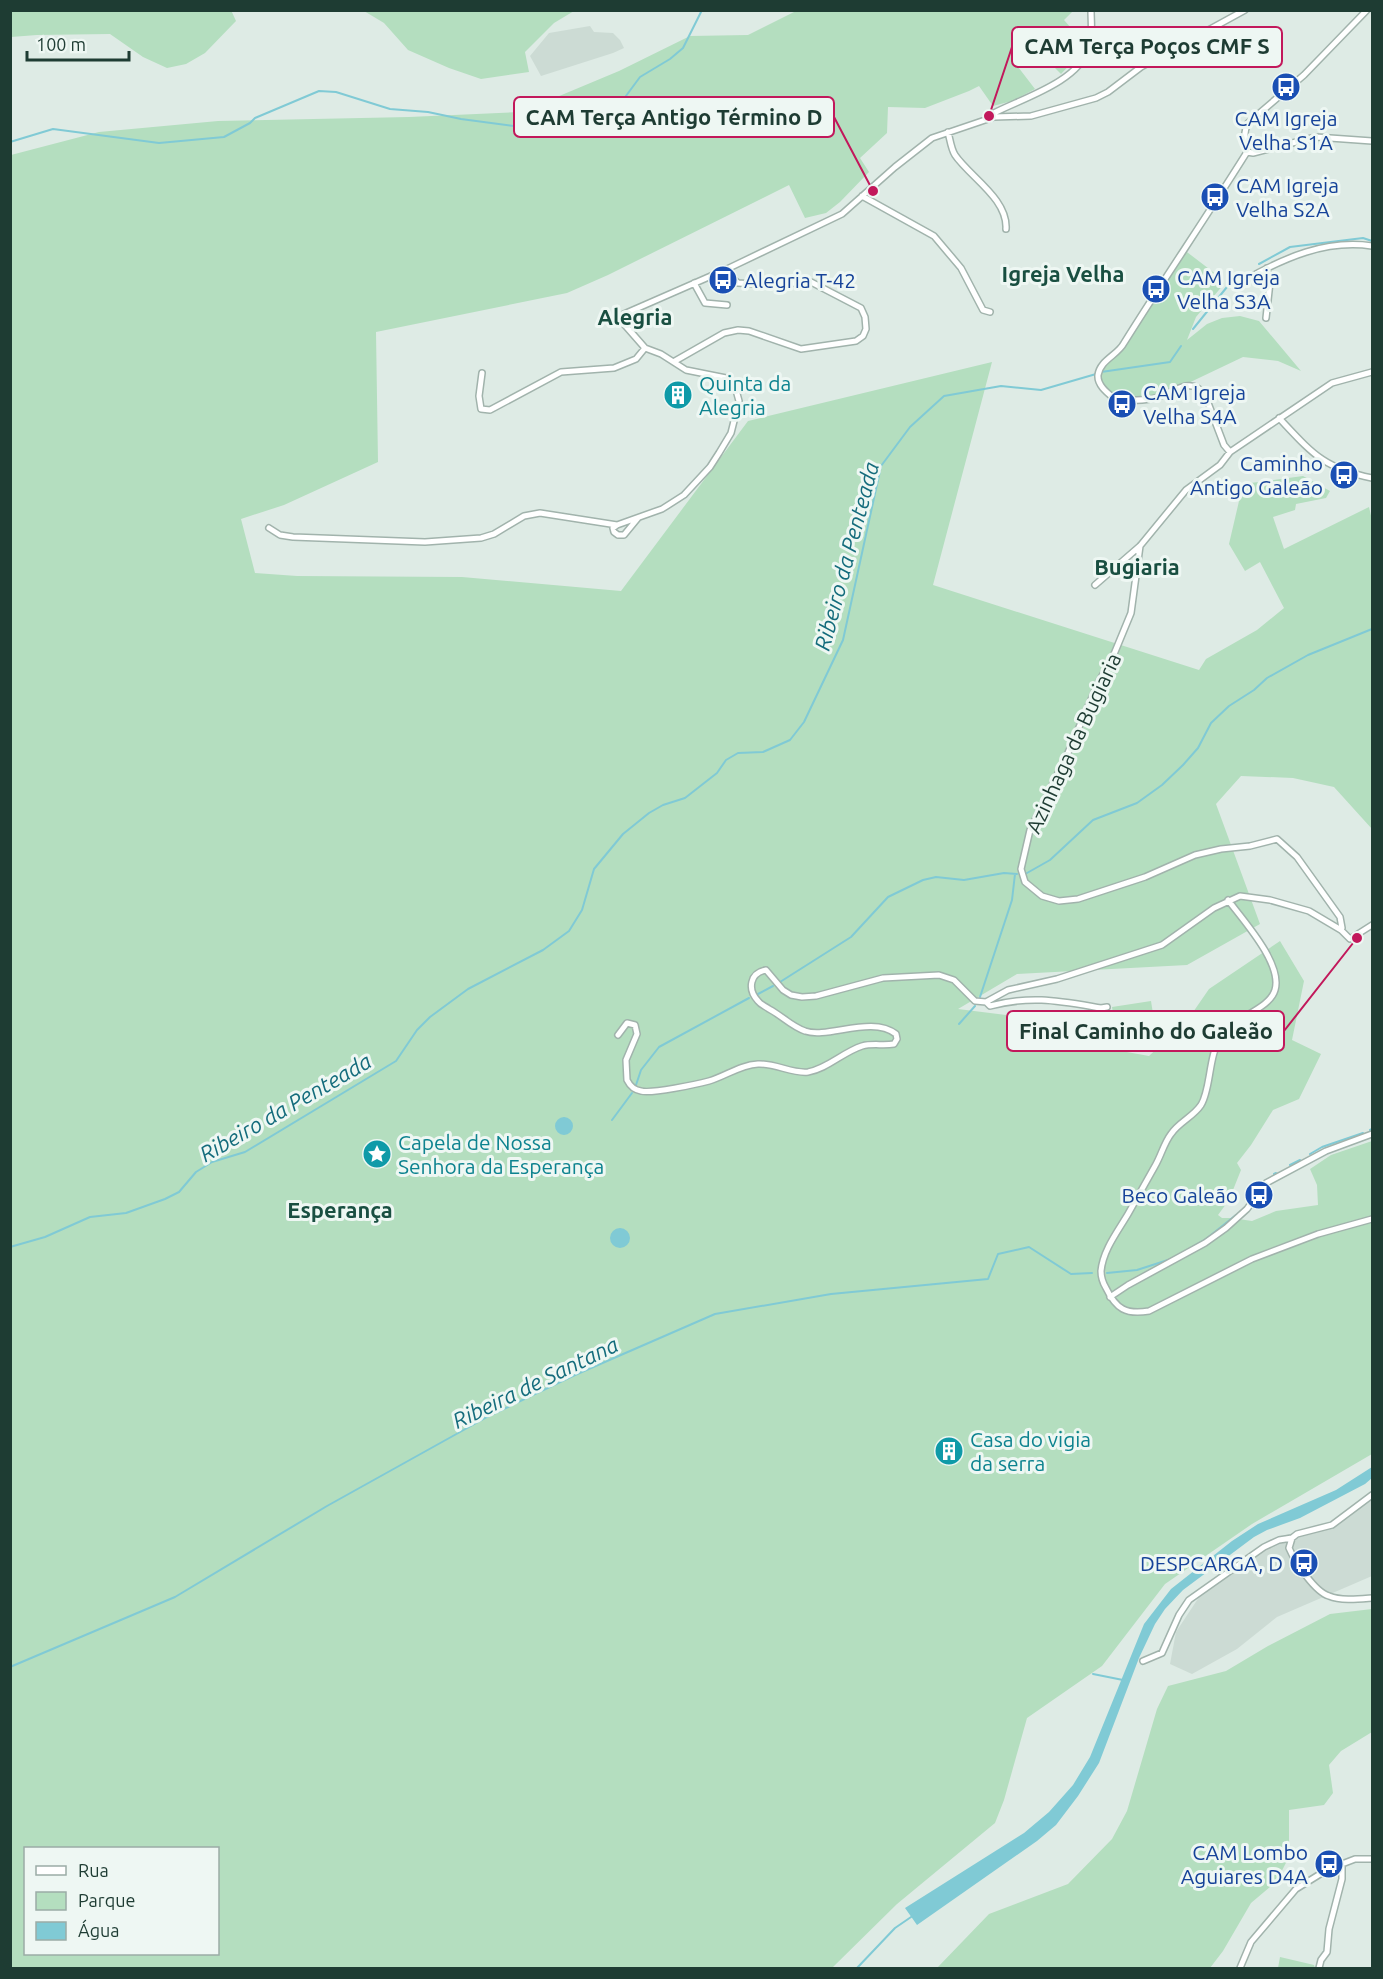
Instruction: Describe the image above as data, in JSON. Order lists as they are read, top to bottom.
{
  "streets": {
    "street": ["Azinhaga da Bugiaria"]
  },
  "districts": [
    "Igreja Velha",
    "Alegria",
    "Bugiaria",
    "Esperança"
  ],
  "water": ["Ribeiro da Penteada", "Ribeira de Santana"],
  "places": {
    "bus stop": [
      "CAM Igreja Velha S1A",
      "CAM Igreja Velha S2A",
      "Alegria T-42",
      "CAM Igreja Velha S3A",
      "CAM Igreja Velha S4A",
      "Caminho Antigo Galeão",
      "Beco Galeão",
      "DESPCARGA, D",
      "CAM Lombo Aguiares D4A"
    ],
    "other": ["CAM Terça Poços CMF S", "CAM Terça Antigo Término D", "Final Caminho do Galeão"],
    "building": ["Quinta da Alegria", "Casa do vigia da serra"],
    "place": ["Capela de Nossa Senhora da Esperança"]
  },
  "legend": ["Rua", "Parque", "Água"],
  "scale_bar": "100 m"
}
